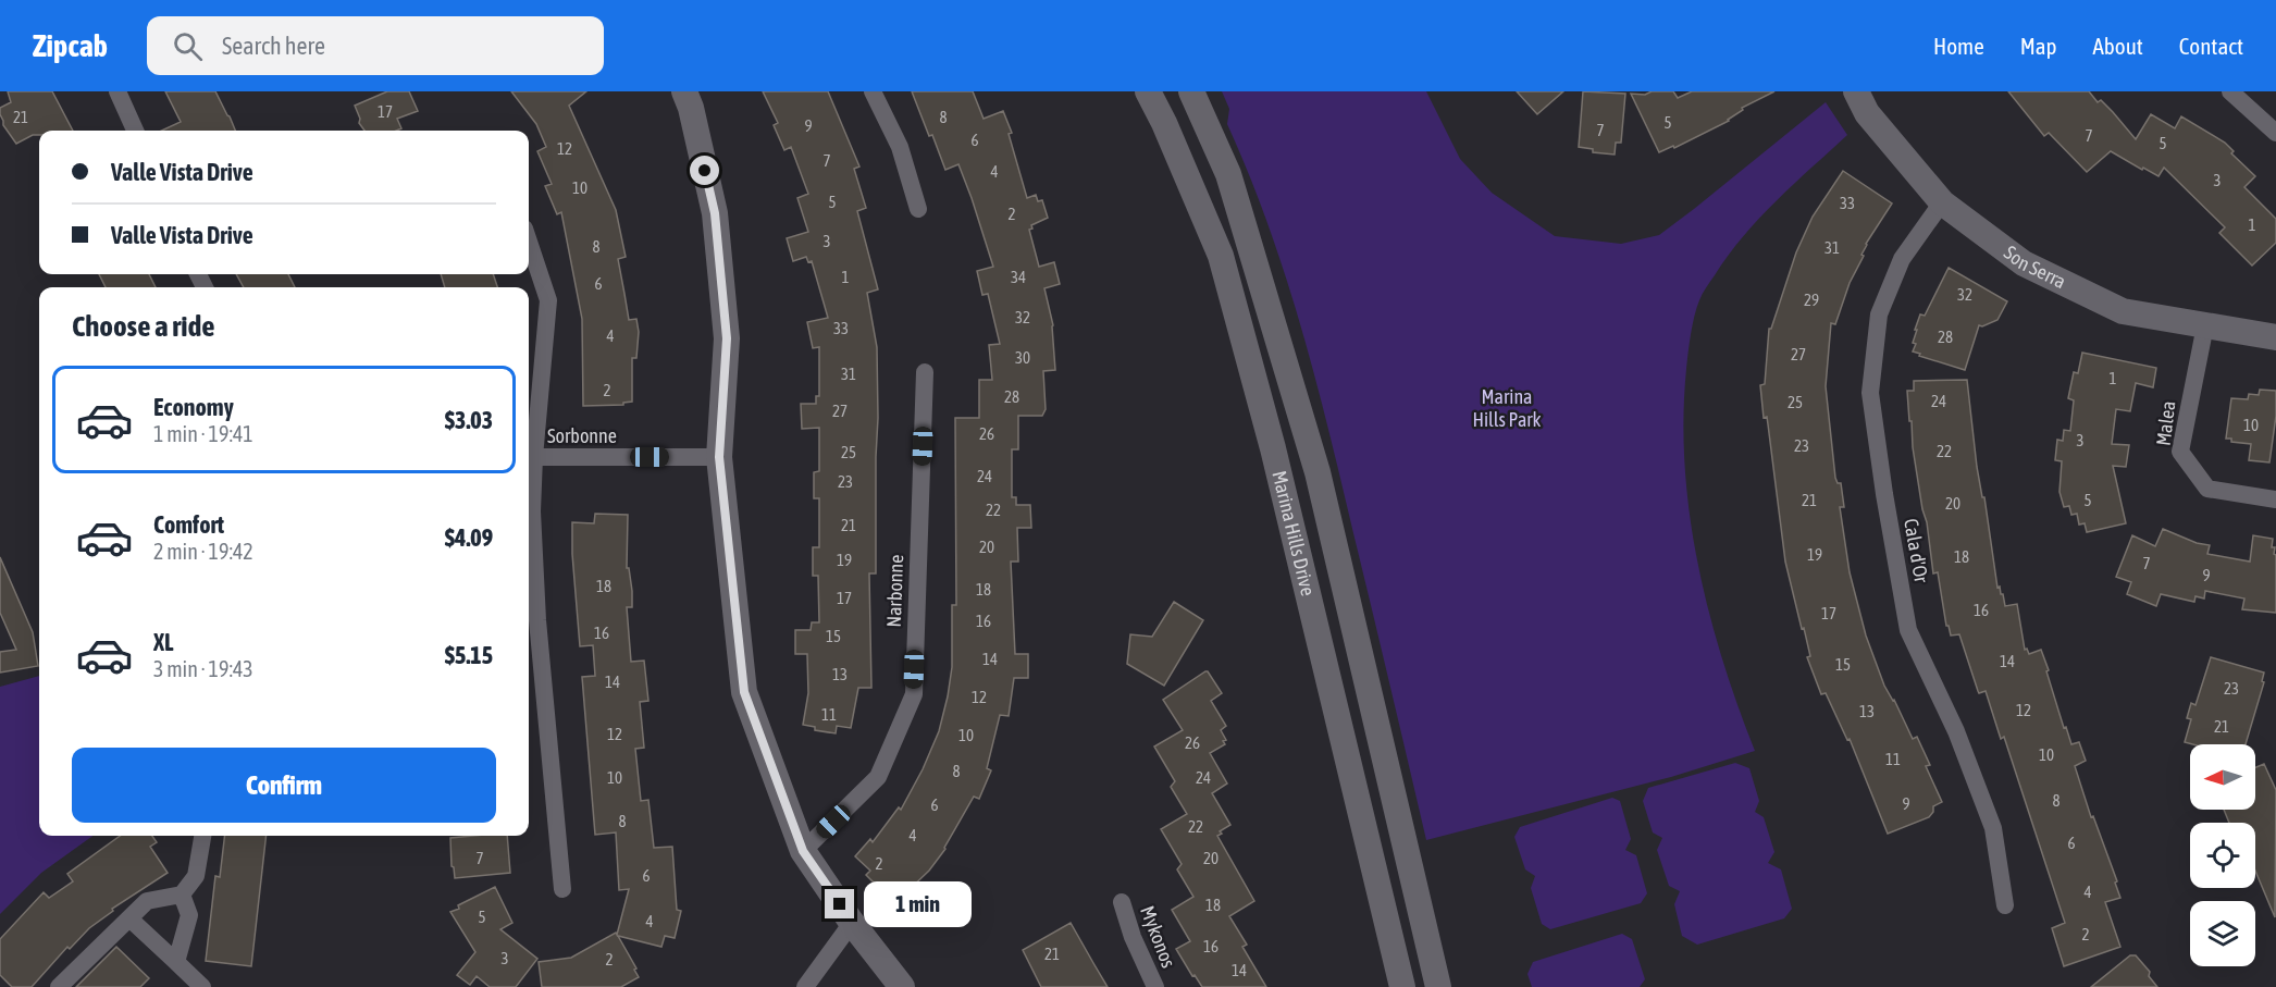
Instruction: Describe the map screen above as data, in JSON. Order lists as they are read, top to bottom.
{
  "streets": {
    "street": [
      "Son Serra",
      "Malea",
      "Sorbonne",
      "Marina Hills Drive",
      "Cala d'Or",
      "Narbonne",
      "Mykonos"
    ]
  },
  "crossings": [
    ["Son Serra", "Malea"],
    ["Son Serra", "Cala d'Or"]
  ],
  "parks": ["Marina Hills Park"],
  "house_numbers": [
    "17",
    "21",
    "8",
    "5",
    "9",
    "7",
    "7",
    "6",
    "5",
    "12",
    "7",
    "4",
    "3",
    "10",
    "5",
    "33",
    "2",
    "1",
    "3",
    "8",
    "31",
    "1",
    "34",
    "6",
    "32",
    "29",
    "32",
    "33",
    "4",
    "28",
    "27",
    "30",
    "31",
    "1",
    "2",
    "28",
    "24",
    "25",
    "27",
    "10",
    "26",
    "3",
    "23",
    "22",
    "25",
    "24",
    "23",
    "21",
    "5",
    "20",
    "22",
    "21",
    "20",
    "19",
    "18",
    "19",
    "7",
    "9",
    "18",
    "18",
    "17",
    "16",
    "17",
    "16",
    "16",
    "15",
    "14",
    "14",
    "15",
    "13",
    "14",
    "23",
    "12",
    "12",
    "13",
    "11",
    "21",
    "12",
    "10",
    "26",
    "10",
    "11",
    "8",
    "10",
    "24",
    "8",
    "9",
    "6",
    "8",
    "22",
    "4",
    "6",
    "7",
    "20",
    "2",
    "6",
    "4",
    "18",
    "5",
    "4",
    "2",
    "16",
    "21",
    "3",
    "2",
    "14"
  ],
  "north": "left",
  "page": {
    "header": "Zipcab",
    "search": "Search here",
    "nav": [
      "Home",
      "Map",
      "About",
      "Contact"
    ],
    "banner": ["Valle Vista Drive", "Valle Vista Drive"],
    "heading": "Choose a ride",
    "list": [
      {
        "name": "Economy",
        "note": "1 min · 19:41",
        "value": "$3.03"
      },
      {
        "name": "Comfort",
        "note": "2 min · 19:42",
        "value": "$4.09"
      },
      {
        "name": "XL",
        "note": "3 min · 19:43",
        "value": "$5.15"
      }
    ],
    "buttons": "Confirm",
    "bubble": "1 min"
  }
}
